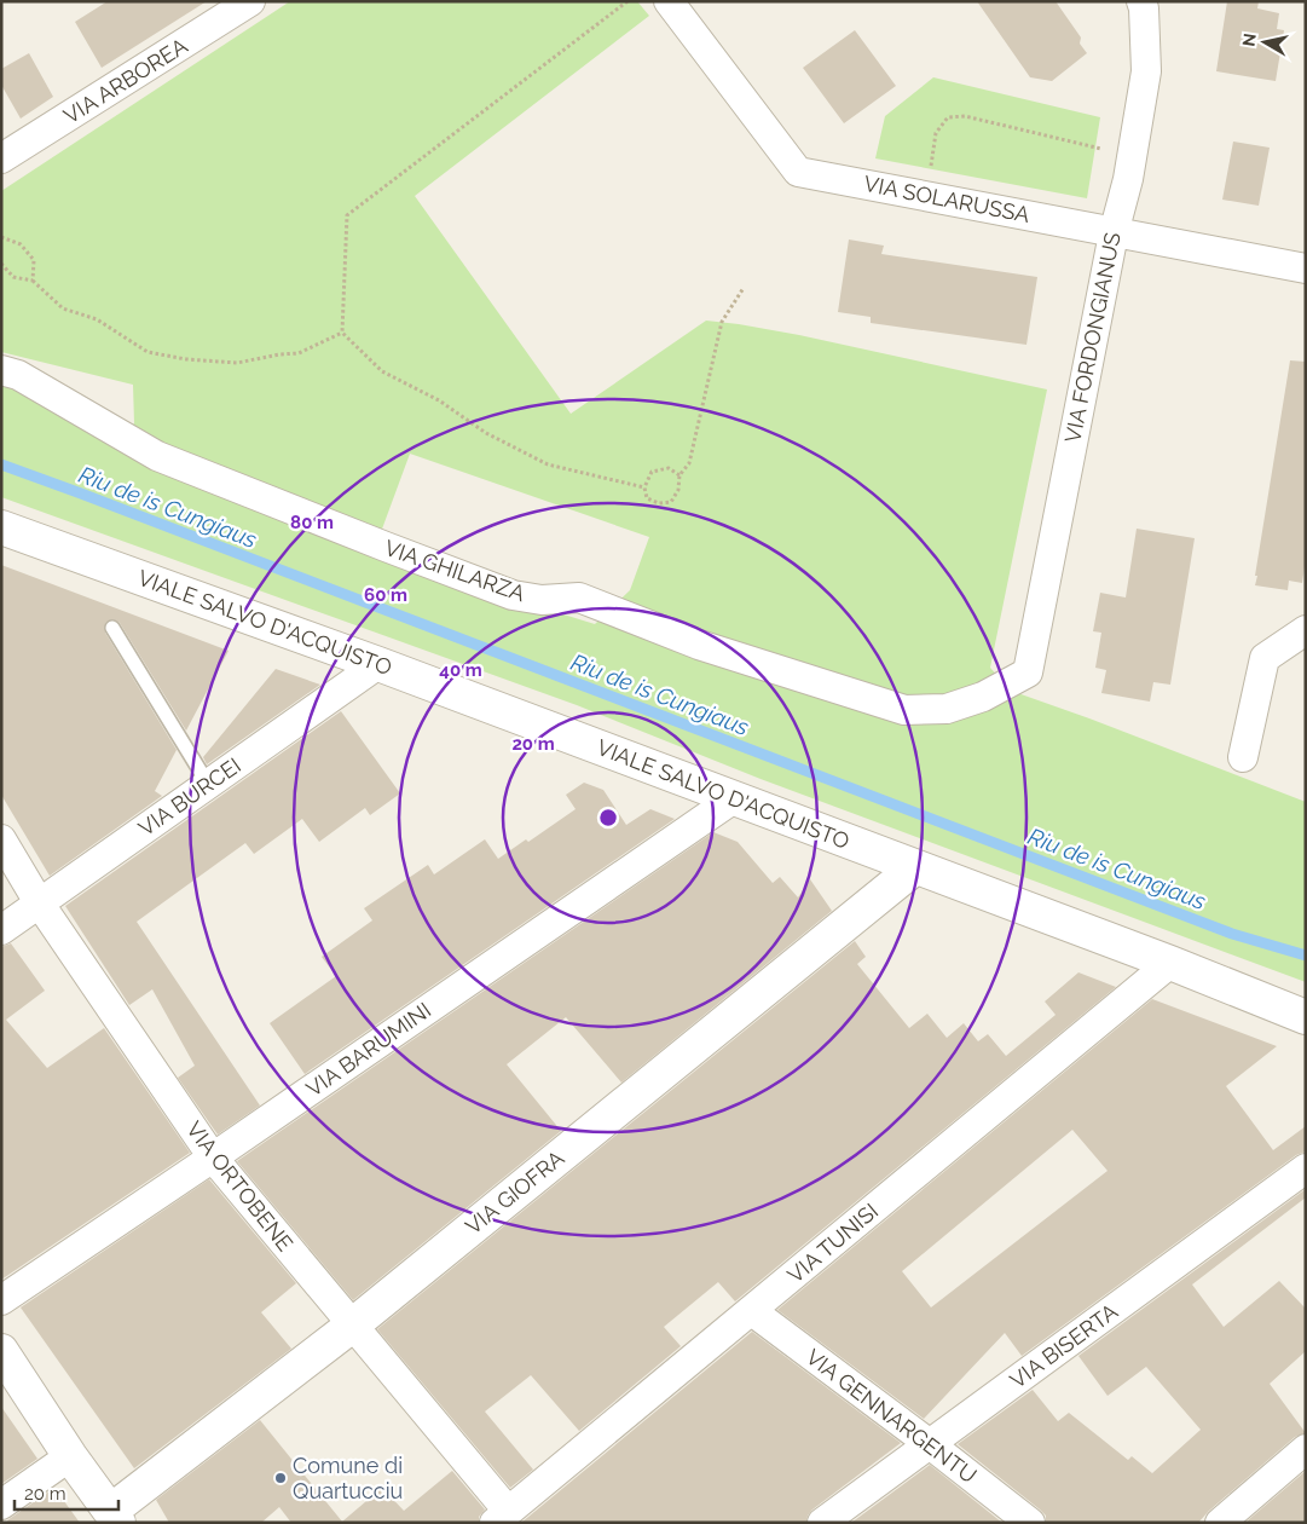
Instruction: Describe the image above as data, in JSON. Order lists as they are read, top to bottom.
{
  "streets": {
    "street": [
      "VIA ARBOREA",
      "VIA SOLARUSSA",
      "VIA FORDONGIANUS",
      "VIA GHILARZA",
      "VIALE SALVO D'ACQUISTO",
      "VIA BURCEI",
      "VIA BARUMINI",
      "VIA ORTOBENE",
      "VIA GIOFRA",
      "VIA TUNISI",
      "VIA BISERTA",
      "VIA GENNARGENTU"
    ]
  },
  "crossings": [
    ["VIA SOLARUSSA", "VIA FORDONGIANUS"],
    ["VIA FORDONGIANUS", "VIA GHILARZA"],
    ["VIALE SALVO D'ACQUISTO", "VIA BURCEI"],
    ["VIALE SALVO D'ACQUISTO", "VIA BARUMINI"],
    ["VIALE SALVO D'ACQUISTO", "VIA GIOFRA"],
    ["VIALE SALVO D'ACQUISTO", "VIA TUNISI"],
    ["VIA BURCEI", "VIA ORTOBENE"],
    ["VIA BARUMINI", "VIA ORTOBENE"],
    ["VIA ORTOBENE", "VIA GIOFRA"],
    ["VIA ORTOBENE", "VIA TUNISI"],
    ["VIA TUNISI", "VIA GENNARGENTU"],
    ["VIA BISERTA", "VIA GENNARGENTU"]
  ],
  "water": ["Riu de is Cungiaus"],
  "places": ["Comune di Quartucciu"],
  "scale_bar": "20 m",
  "north": "left",
  "rings": [
    "80 m",
    "60 m",
    "40 m",
    "20 m"
  ]
}
